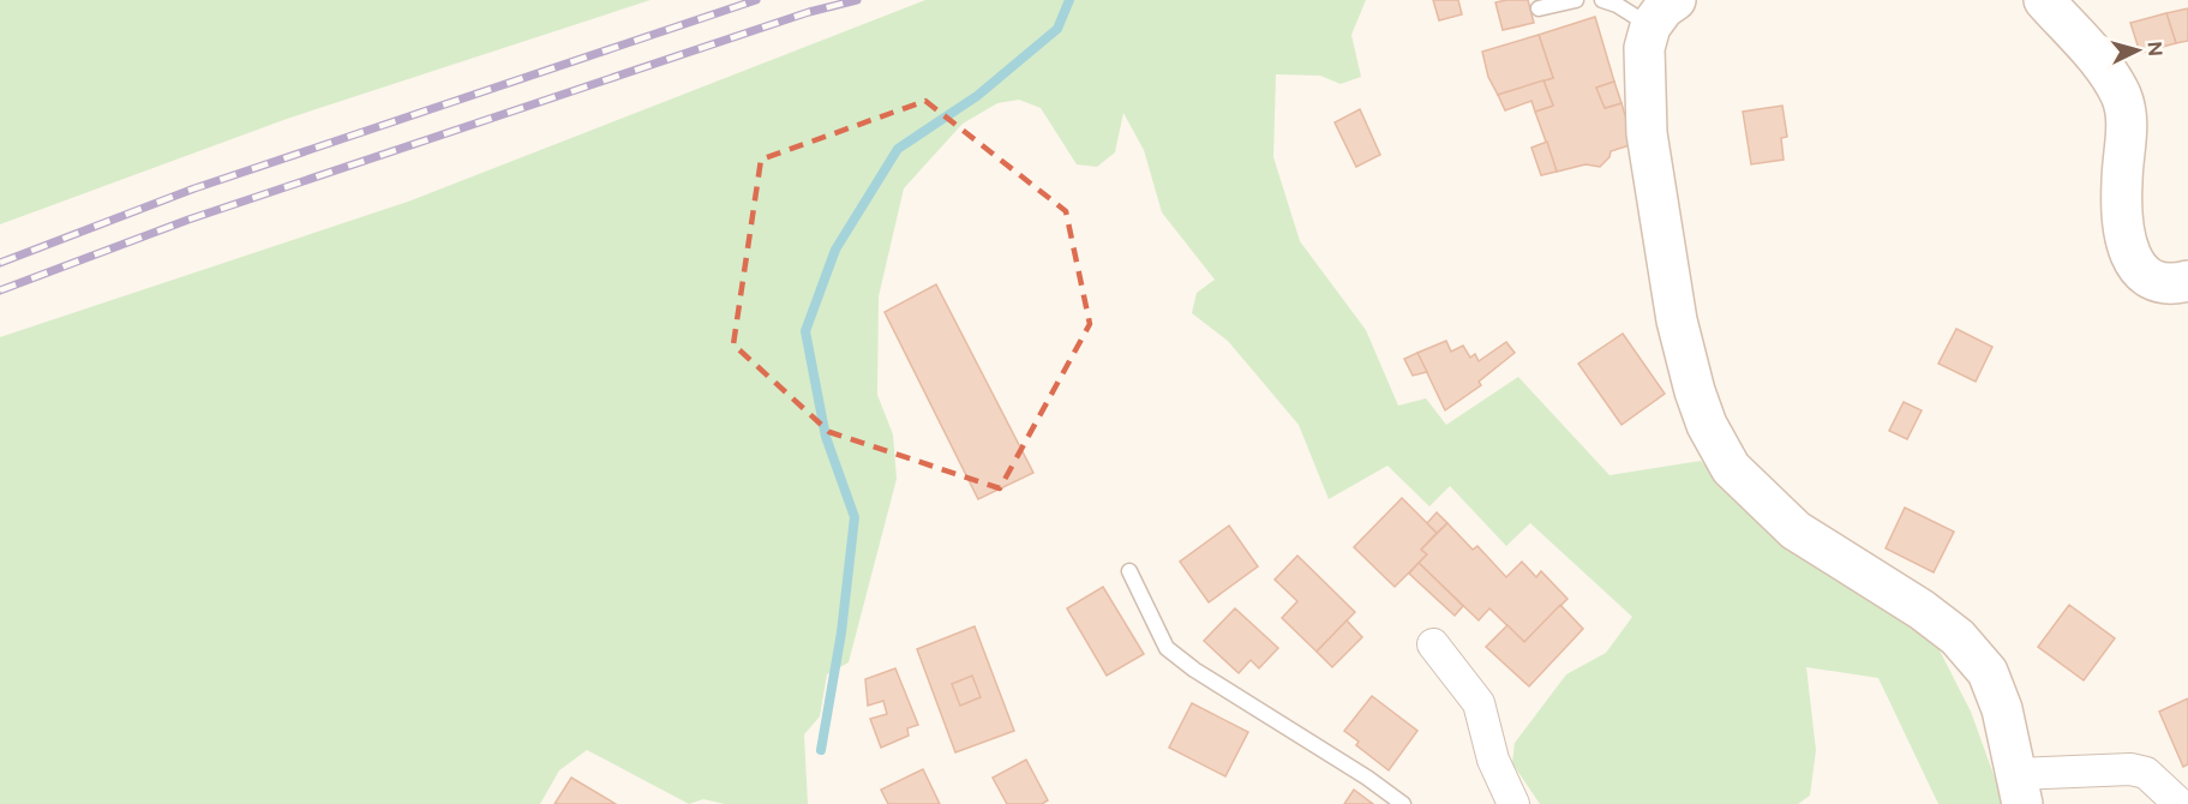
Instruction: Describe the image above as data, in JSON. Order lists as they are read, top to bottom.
{
  "north": "right"
}
